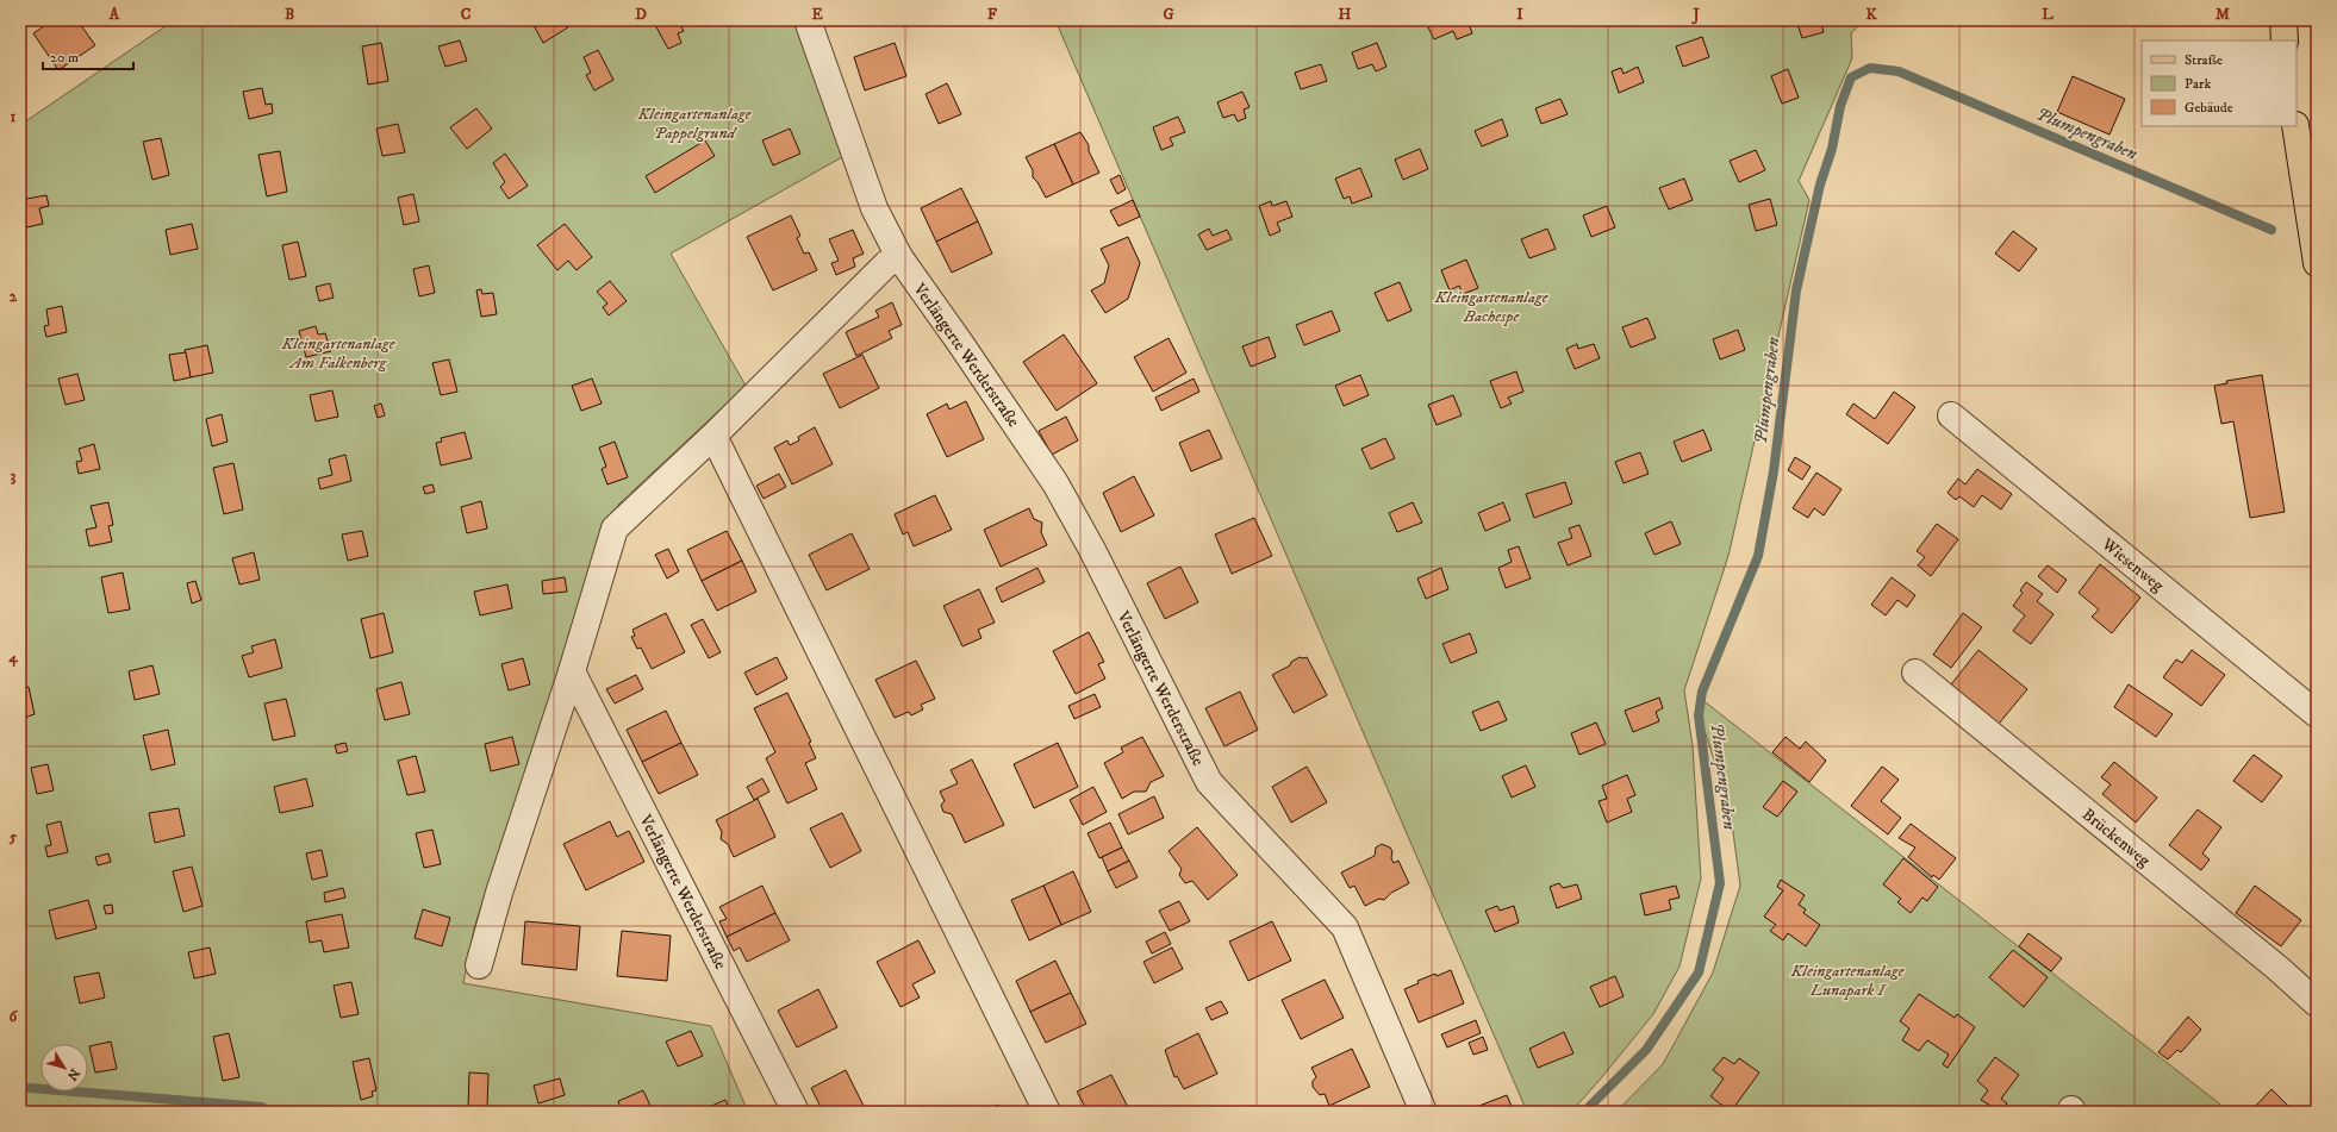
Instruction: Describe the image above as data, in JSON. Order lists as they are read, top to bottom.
{
  "streets": {
    "street": ["Verlängerte Werderstraße", "Wiesenweg", "Brückenweg"]
  },
  "water": ["Plumpengraben"],
  "parks": [
    "Kleingartenanlage Pappelgrund",
    "Kleingartenanlage Bachespe",
    "Kleingartenanlage Am Falkenberg",
    "Kleingartenanlage Lunapark I"
  ],
  "legend": ["Straße", "Park", "Gebäude"],
  "scale_bar": "20 m",
  "north": "bottom right",
  "grid": {
    "columns": [
      "A",
      "B",
      "C",
      "D",
      "E",
      "F",
      "G",
      "H",
      "I",
      "J",
      "K",
      "L",
      "M"
    ],
    "rows": [
      "1",
      "2",
      "3",
      "4",
      "5",
      "6"
    ]
  }
}
